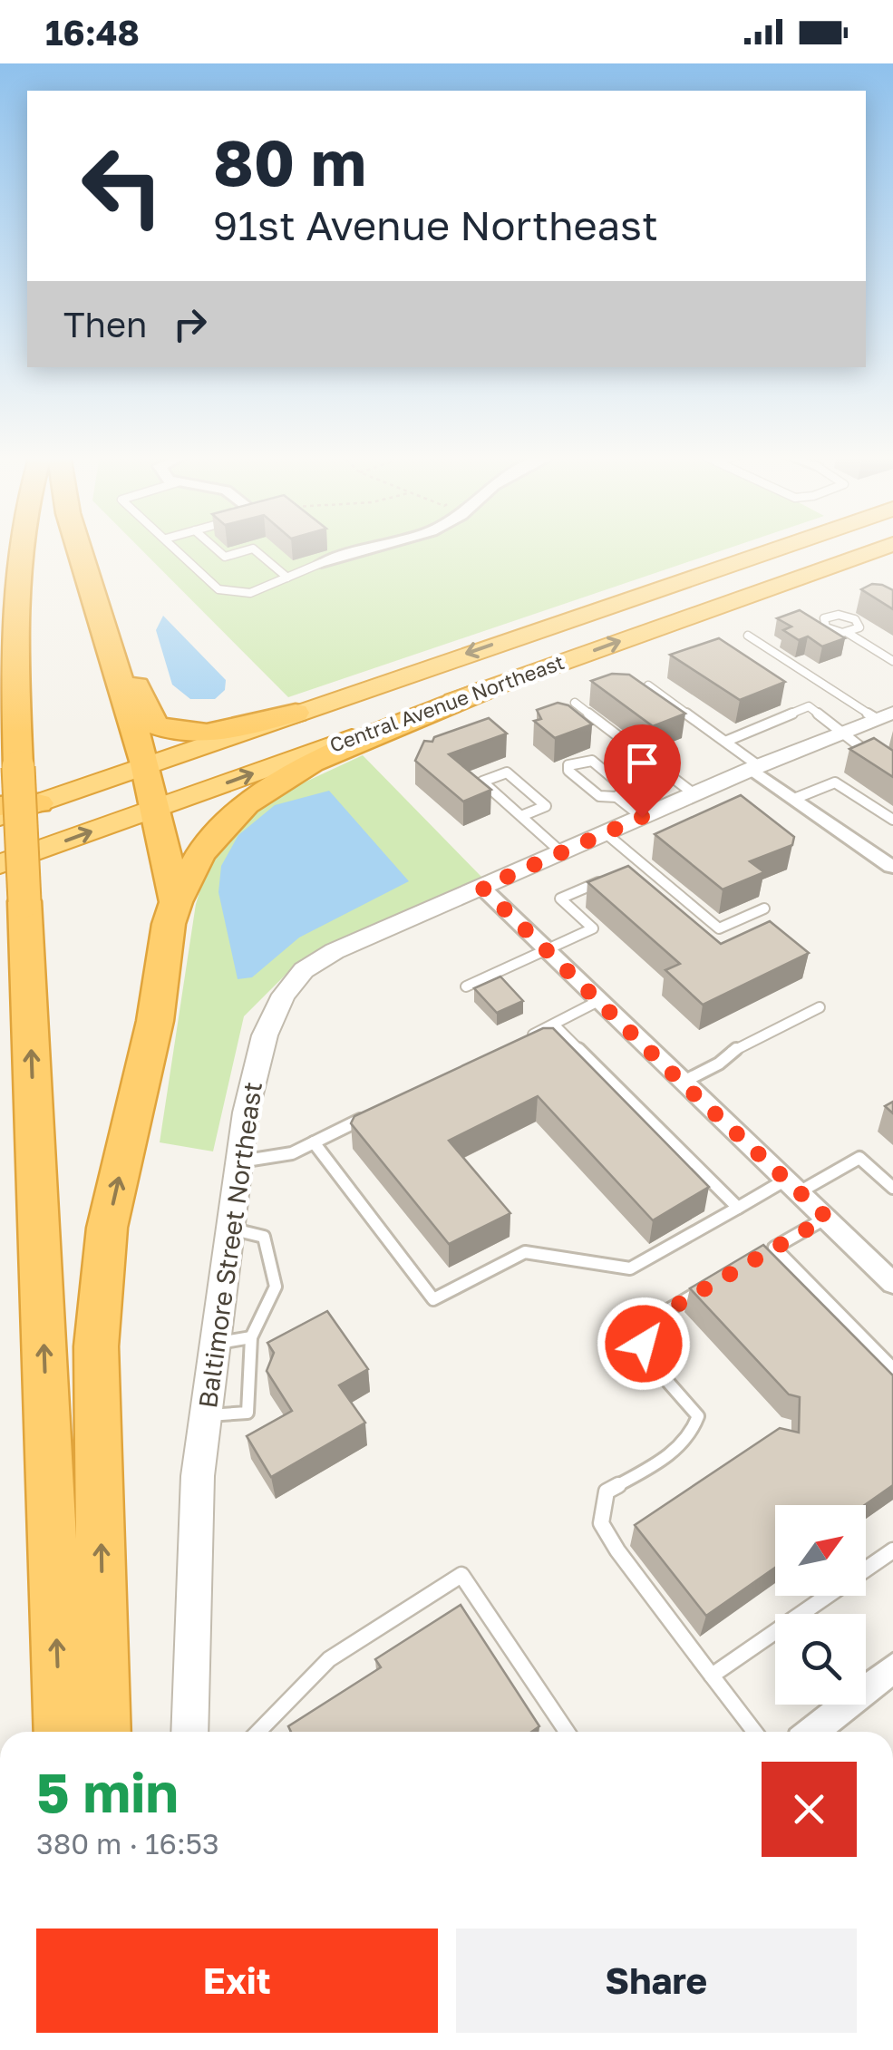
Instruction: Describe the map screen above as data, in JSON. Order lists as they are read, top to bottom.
{
  "streets": {
    "highway": ["Central Avenue Northeast"],
    "street": ["Baltimore Street Northeast"]
  },
  "north": "top right",
  "page": {
    "status": "16:48",
    "turn": ["80 m", "91st Avenue Northeast"],
    "then": "Then",
    "heading": ["5 min", "380 m · 16:53"],
    "buttons": ["Exit", "Share"]
  }
}
